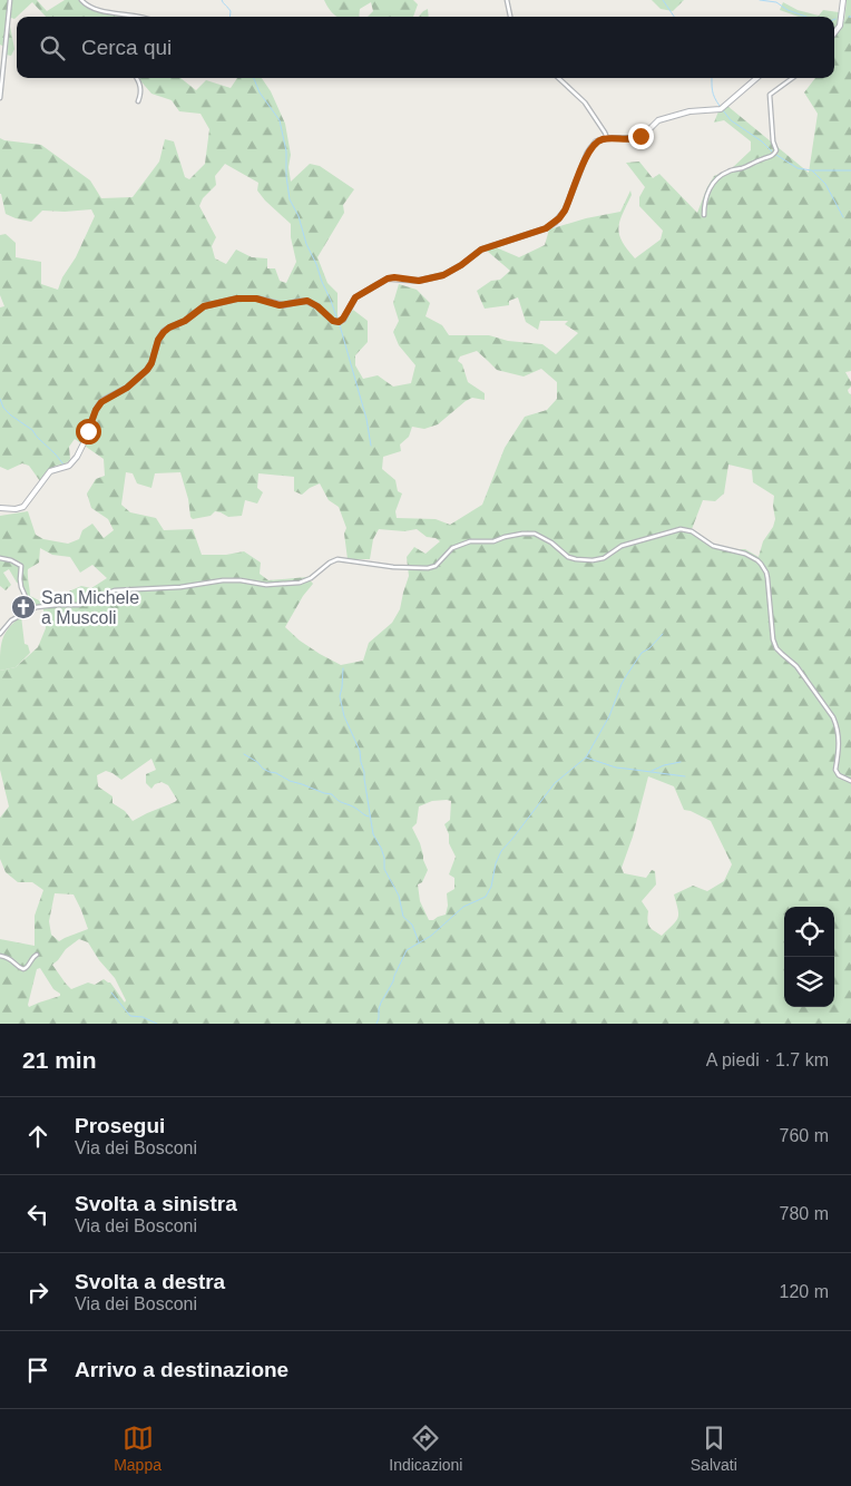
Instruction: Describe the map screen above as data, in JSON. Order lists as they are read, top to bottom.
{
  "places": {
    "church": ["San Michele a Muscoli"]
  },
  "page": {
    "search": "Cerca qui",
    "heading": ["21 min", "A piedi · 1.7 km"],
    "list": [
      ["Prosegui", "Via dei Bosconi", "760 m"],
      ["Svolta a sinistra", "Via dei Bosconi", "780 m"],
      ["Svolta a destra", "Via dei Bosconi", "120 m"],
      "Arrivo a destinazione"
    ],
    "nav": ["Mappa", "Indicazioni", "Salvati"]
  }
}
